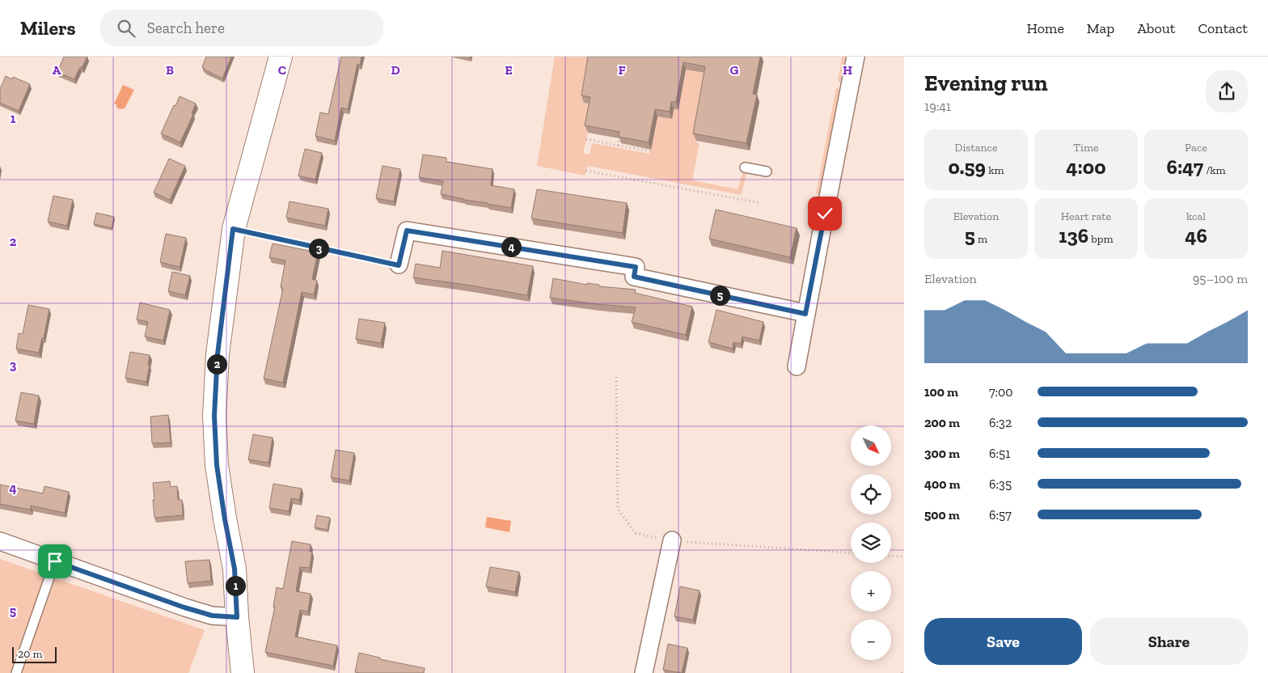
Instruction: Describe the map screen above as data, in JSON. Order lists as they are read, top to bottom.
{
  "scale_bar": "20 m",
  "north": "bottom right",
  "page": {
    "header": "Milers",
    "search": "Search here",
    "nav": [
      "Home",
      "Map",
      "About",
      "Contact"
    ],
    "heading": ["Evening run", "19:41"],
    "stats": [
      ["Distance", "0.59 km"],
      ["Time", "4:00"],
      ["Pace", "6:47 /km"],
      ["Elevation", "5 m"],
      ["Heart rate", "136 bpm"],
      ["kcal", "46"]
    ],
    "pins": [
      "4",
      "3",
      "5",
      "2",
      "1"
    ],
    "chart": ["Elevation", "95–100 m"],
    "list": [
      {
        "name": "100 m",
        "note": "7:00"
      },
      {
        "name": "200 m",
        "note": "6:32"
      },
      {
        "name": "300 m",
        "note": "6:51"
      },
      {
        "name": "400 m",
        "note": "6:35"
      },
      {
        "name": "500 m",
        "note": "6:57"
      }
    ],
    "map_buttons": ["+", "−"],
    "buttons": ["Save", "Share"],
    "scale": "20 m"
  },
  "grid": {
    "columns": [
      "A",
      "B",
      "C",
      "D",
      "E",
      "F",
      "G",
      "H"
    ],
    "rows": [
      "1",
      "2",
      "3",
      "4",
      "5"
    ]
  }
}
